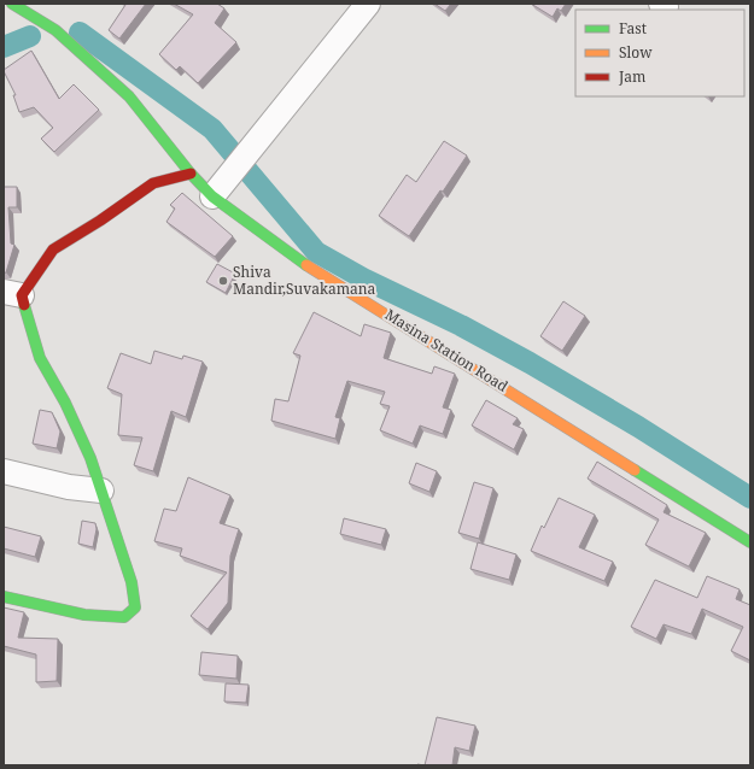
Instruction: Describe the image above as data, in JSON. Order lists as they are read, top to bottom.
{
  "streets": {
    "street": ["Masina Station Road"]
  },
  "places": ["Shiva Mandir,Suvakamana"],
  "legend": ["Fast", "Slow", "Jam"]
}
